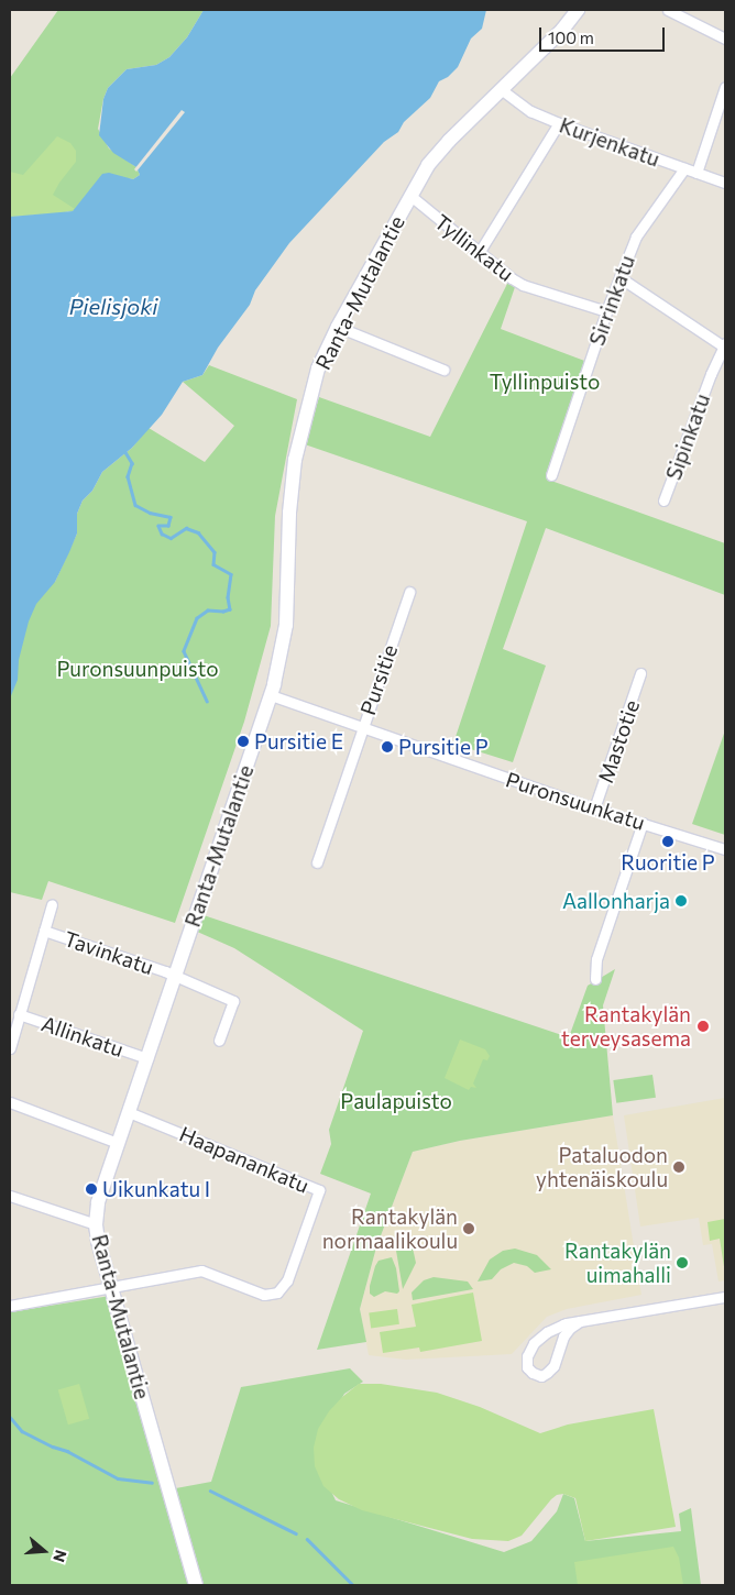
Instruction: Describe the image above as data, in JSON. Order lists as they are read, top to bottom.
{
  "streets": {
    "street": [
      "Kurjenkatu",
      "Tyllinkatu",
      "Ranta-Mutalantie",
      "Sirrinkatu",
      "Sipinkatu",
      "Pursitie",
      "Mastotie",
      "Puronsuunkatu",
      "Tavinkatu",
      "Allinkatu",
      "Haapanankatu"
    ]
  },
  "crossings": [
    ["Kurjenkatu", "Ranta-Mutalantie"],
    ["Kurjenkatu", "Sirrinkatu"],
    ["Tyllinkatu", "Ranta-Mutalantie"],
    ["Tyllinkatu", "Sirrinkatu"],
    ["Ranta-Mutalantie", "Puronsuunkatu"],
    ["Ranta-Mutalantie", "Tavinkatu"],
    ["Ranta-Mutalantie", "Allinkatu"],
    ["Ranta-Mutalantie", "Haapanankatu"],
    ["Pursitie", "Puronsuunkatu"],
    ["Mastotie", "Puronsuunkatu"]
  ],
  "water": ["Pielisjoki"],
  "parks": ["Tyllinpuisto", "Puronsuunpuisto", "Paulapuisto"],
  "places": [
    "Pursitie E",
    "Pursitie P",
    "Ruoritie P",
    "Aallonharja",
    "Rantakylän terveysasema",
    "Pataluodon yhtenäiskoulu",
    "Uikunkatu I",
    "Rantakylän normaalikoulu",
    "Rantakylän uimahalli"
  ],
  "scale_bar": "100 m",
  "north": "right"
}
